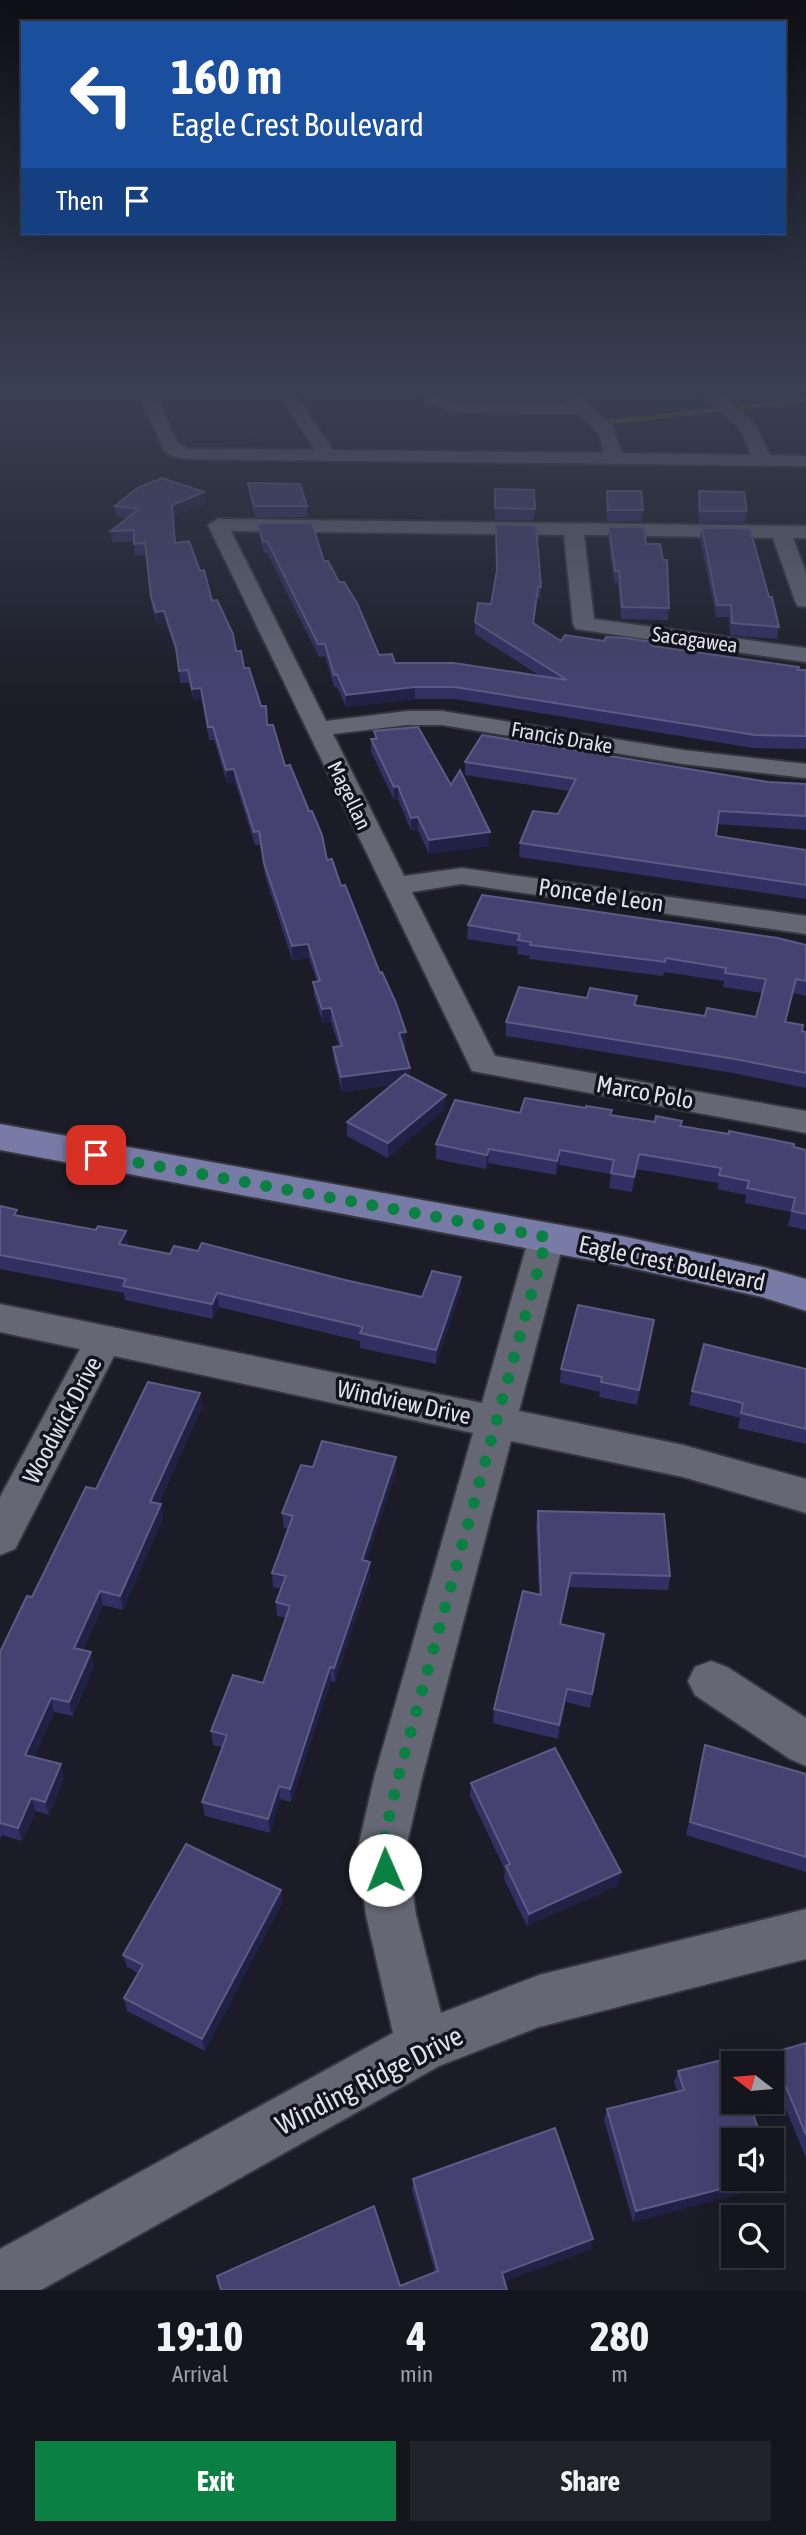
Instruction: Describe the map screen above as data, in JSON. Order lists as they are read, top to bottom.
{
  "streets": {
    "main road": ["Eagle Crest Boulevard"],
    "street": [
      "Sacagawea",
      "Francis Drake",
      "Magellan",
      "Ponce de Leon",
      "Marco Polo",
      "Windview Drive",
      "Woodwick Drive",
      "Winding Ridge Drive"
    ]
  },
  "crossings": [
    ["Sacagawea", "Magellan"],
    ["Francis Drake", "Magellan"],
    ["Magellan", "Ponce de Leon"],
    ["Magellan", "Marco Polo"],
    ["Windview Drive", "Woodwick Drive"]
  ],
  "north": "left",
  "page": {
    "turn": ["160 m", "Eagle Crest Boulevard"],
    "then": "Then",
    "eta": [
      "19:10",
      "Arrival",
      "4",
      "min",
      "280",
      "m"
    ],
    "buttons": ["Exit", "Share"]
  }
}
